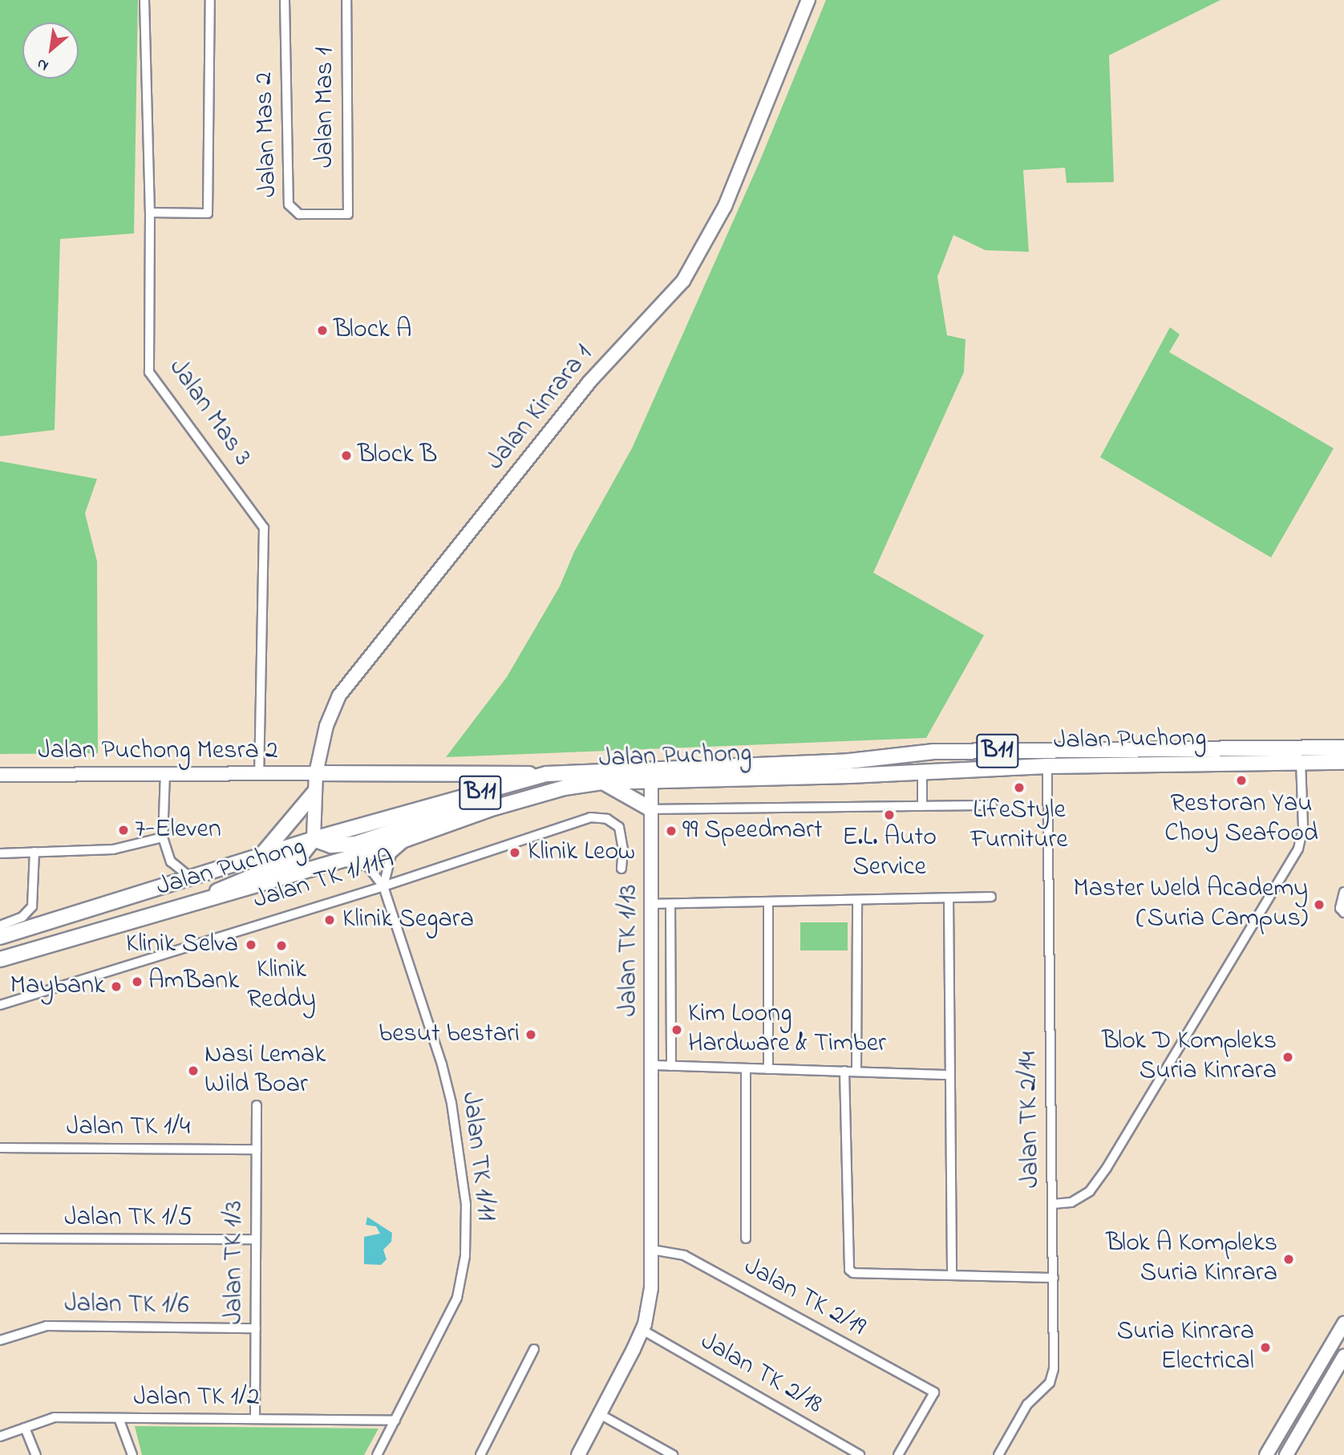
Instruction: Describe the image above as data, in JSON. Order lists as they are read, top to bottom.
{
  "streets": {
    "main road": ["Jalan Puchong", "B11"],
    "street": [
      "Jalan Mas 1",
      "Jalan Mas 2",
      "Jalan Kinrara 1",
      "Jalan Mas 3",
      "Jalan Puchong Mesra 2",
      "Jalan TK 1/11A",
      "Jalan TK 1/13",
      "Jalan TK 2/14",
      "Jalan TK 1/4",
      "Jalan TK 1/11",
      "Jalan TK 1/5",
      "Jalan TK 1/3",
      "Jalan TK 2/19",
      "Jalan TK 1/6",
      "Jalan TK 2/18",
      "Jalan TK 1/2"
    ]
  },
  "crossings": [
    ["Jalan Mas 1", "Jalan Mas 2"],
    ["Jalan Kinrara 1", "Jalan Puchong"],
    ["Jalan Kinrara 1", "Jalan Puchong Mesra 2"],
    ["Jalan Mas 3", "Jalan Puchong Mesra 2"],
    ["Jalan Puchong", "Jalan TK 1/13"],
    ["Jalan Puchong", "Jalan TK 2/14"],
    ["Jalan TK 1/11A", "Jalan TK 1/11"],
    ["Jalan TK 1/13", "Jalan TK 2/19"],
    ["Jalan TK 1/13", "Jalan TK 2/18"],
    ["Jalan TK 1/4", "Jalan TK 1/3"],
    ["Jalan TK 1/11", "Jalan TK 1/2"],
    ["Jalan TK 1/5", "Jalan TK 1/3"],
    ["Jalan TK 1/3", "Jalan TK 1/6"],
    ["Jalan TK 1/3", "Jalan TK 1/2"]
  ],
  "places": [
    "Block A",
    "Block B",
    "Restoran Yau Choy Seafood",
    "LifeStyle Furniture",
    "E.L. Auto Service",
    "7-Eleven",
    "99 Speedmart",
    "Klinik Leow",
    "Master Weld Academy (Suria Campus)",
    "Klinik Segara",
    "Klinik Selva",
    "Klinik Reddy",
    "AmBank",
    "Maybank",
    "Kim Loong Hardware & Timber",
    "besut bestari",
    "Blok D Kompleks Suria Kinrara",
    "Nasi Lemak Wild Boar",
    "Blok A Kompleks Suria Kinrara",
    "Suria Kinrara Electrical"
  ],
  "north": "bottom left"
}
